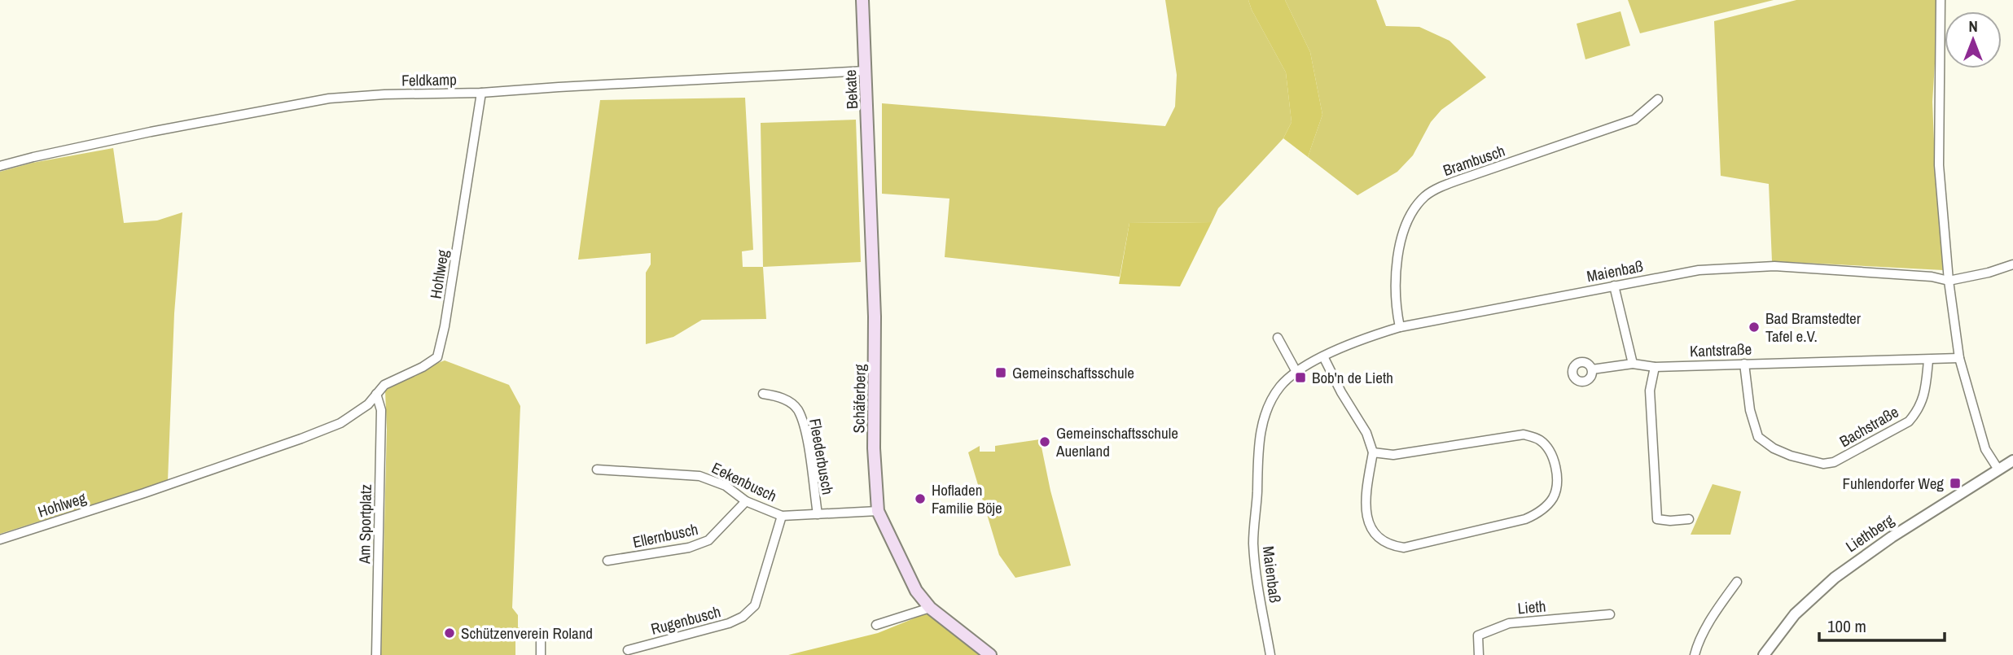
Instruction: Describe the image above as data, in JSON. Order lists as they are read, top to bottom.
{
  "streets": {
    "main road": ["Bekate", "Schäferberg"],
    "street": [
      "Feldkamp",
      "Brambusch",
      "Maienbaß",
      "Hohlweg",
      "Kantstraße",
      "Bachstraße",
      "Fleederbusch",
      "Eekenbusch",
      "Am Sportplatz",
      "Liethberg",
      "Ellernbusch",
      "Lieth",
      "Rugenbusch"
    ]
  },
  "crossings": [
    ["Feldkamp", "Bekate"],
    ["Feldkamp", "Hohlweg"],
    ["Bekate", "Schäferberg"],
    ["Brambusch", "Maienbaß"],
    ["Hohlweg", "Am Sportplatz"],
    ["Kantstraße", "Bachstraße"],
    ["Schäferberg", "Eekenbusch"],
    ["Fleederbusch", "Eekenbusch"],
    ["Eekenbusch", "Ellernbusch"],
    ["Eekenbusch", "Rugenbusch"]
  ],
  "places": {
    "other": [
      "Bad Bramstedter Tafel e.V.",
      "Gemeinschaftsschule Auenland",
      "Hofladen Familie Böje",
      "Schützenverein Roland"
    ],
    "transit": ["Gemeinschaftsschule", "Bob'n de Lieth", "Fuhlendorfer Weg"]
  },
  "scale_bar": "100 m",
  "north": "top"
}
